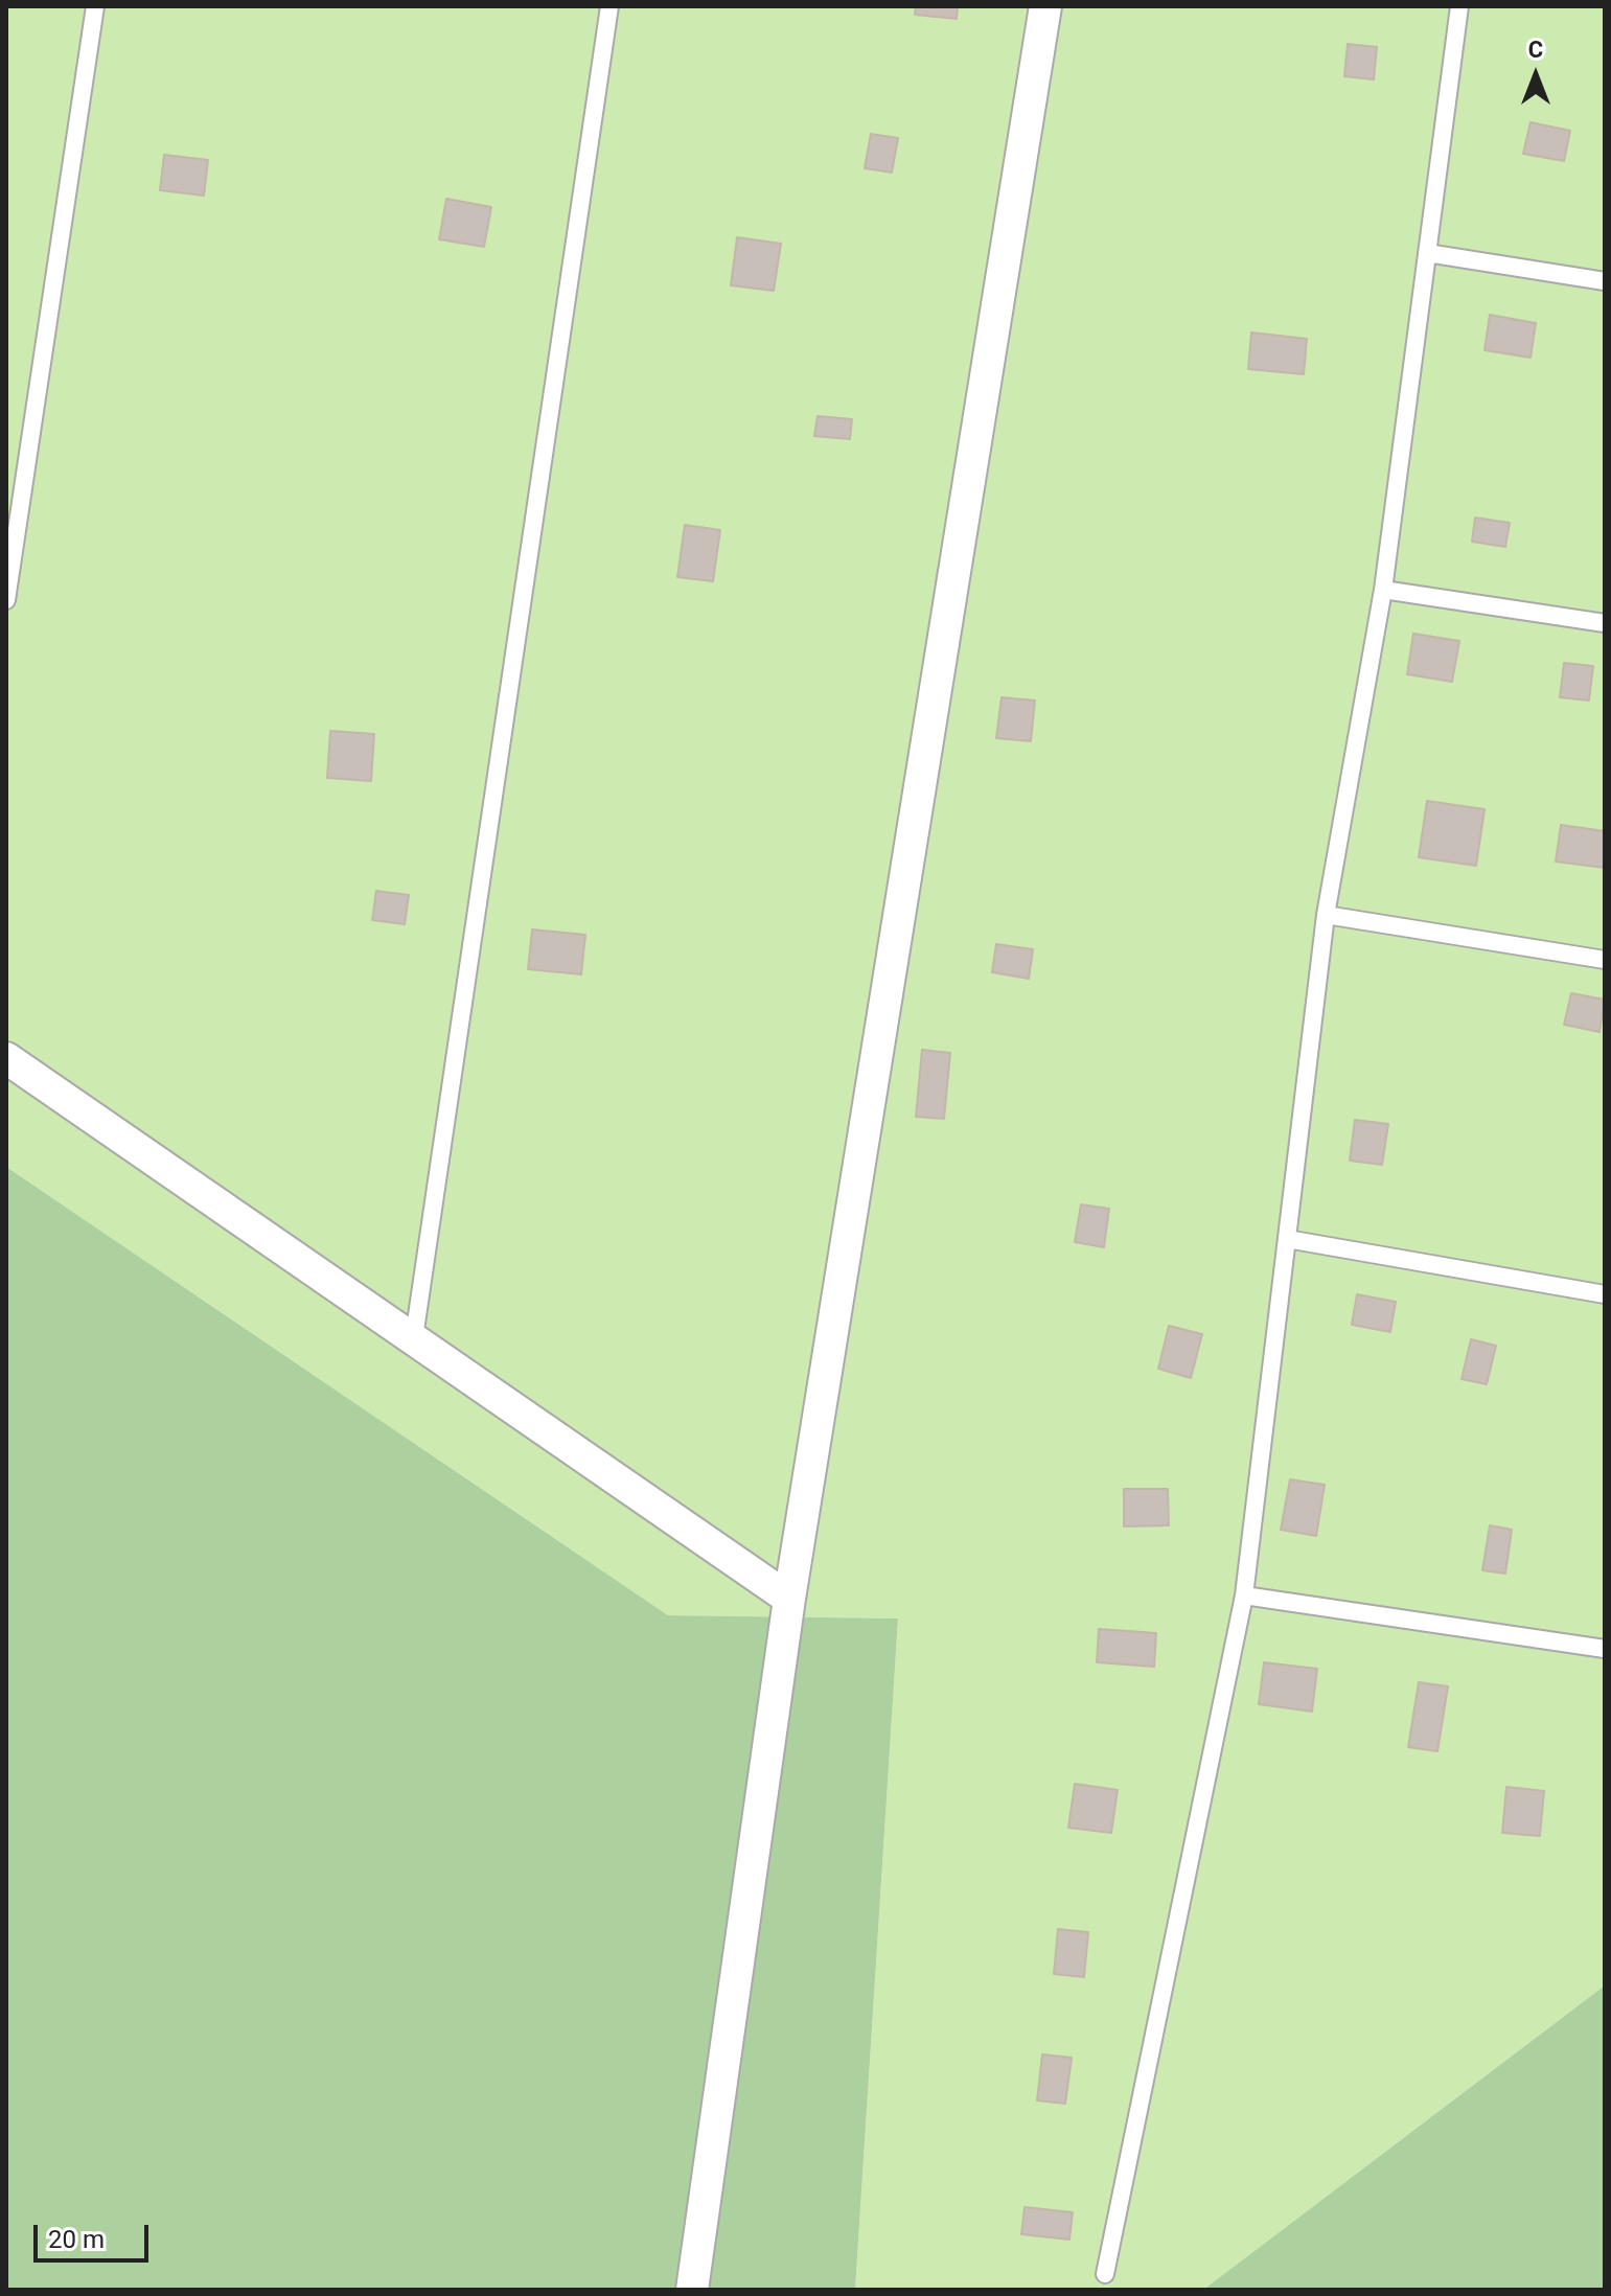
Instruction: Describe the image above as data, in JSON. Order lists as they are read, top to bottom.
{
  "scale_bar": "20 m",
  "north": "top"
}
